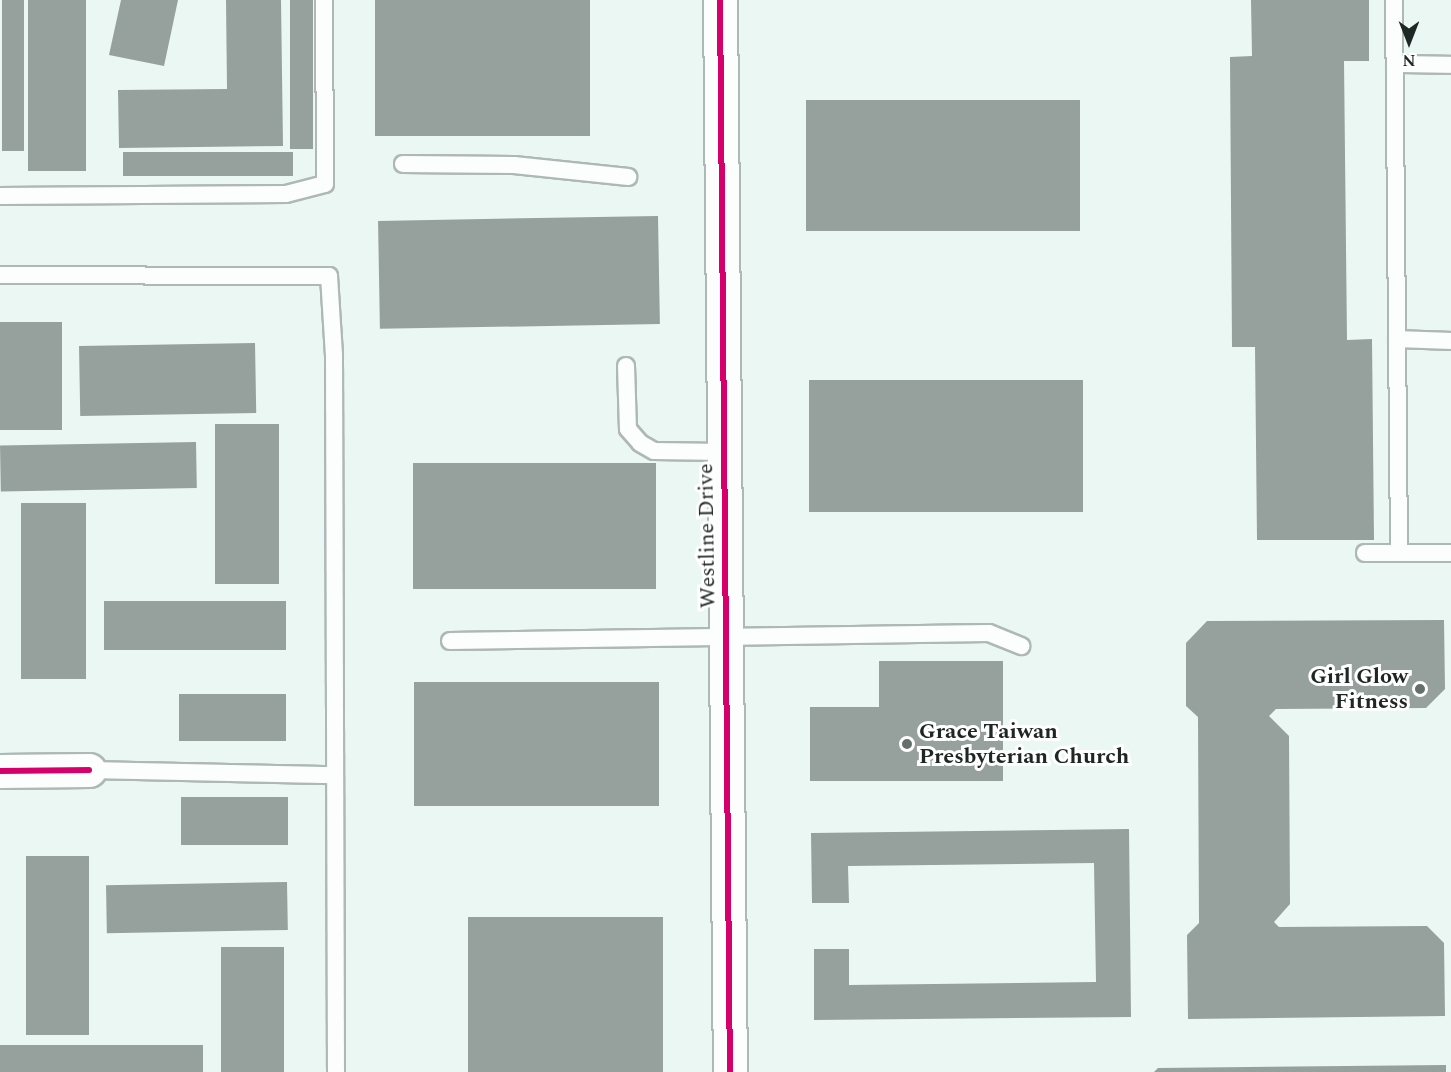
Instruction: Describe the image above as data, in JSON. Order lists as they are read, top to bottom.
{
  "streets": {
    "street": ["Westline Drive"]
  },
  "places": ["Girl Glow Fitness", "Grace Taiwan Presbyterian Church"],
  "north": "bottom"
}
